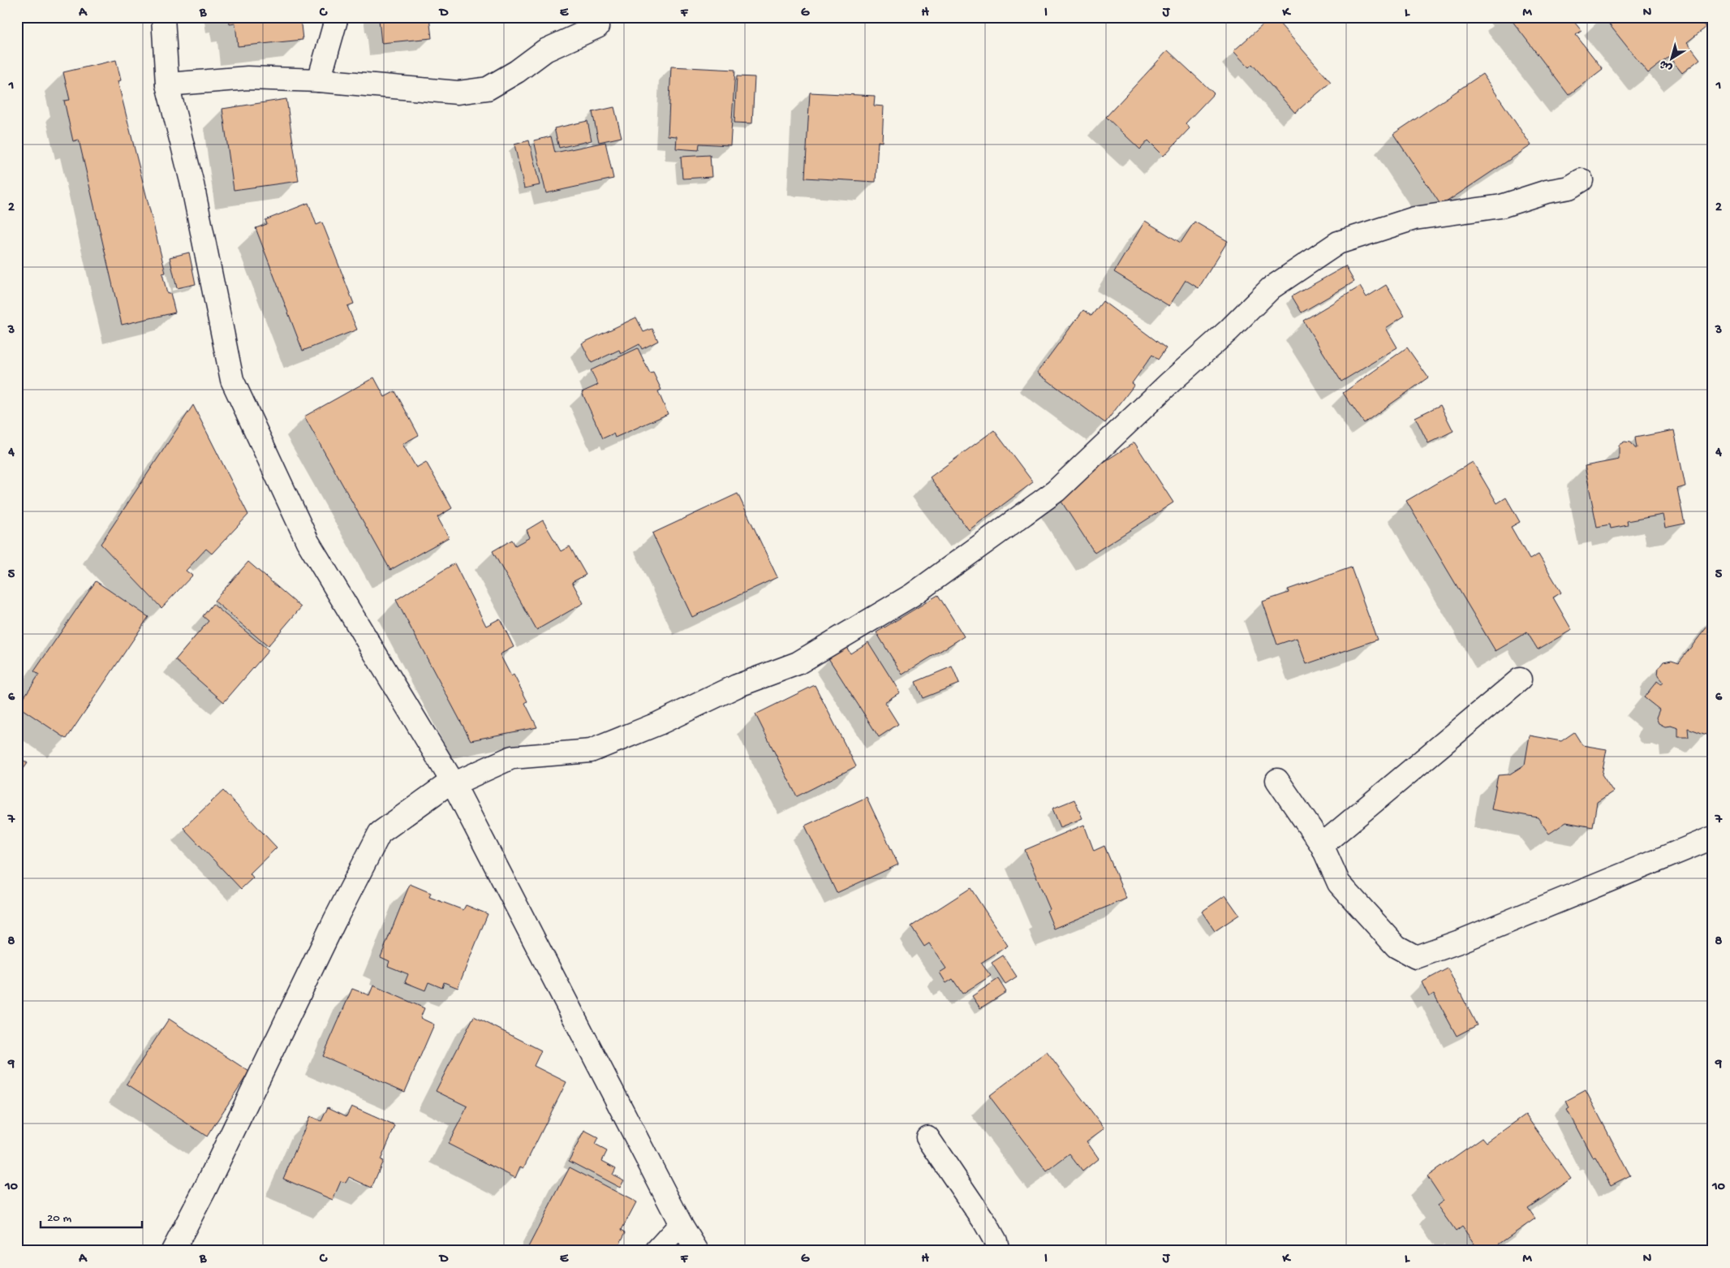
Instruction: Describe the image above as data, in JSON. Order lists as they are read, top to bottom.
{
  "scale_bar": "20 m",
  "north": "bottom left",
  "grid": {
    "columns": [
      "A",
      "B",
      "C",
      "D",
      "E",
      "F",
      "G",
      "H",
      "I",
      "J",
      "K",
      "L",
      "M",
      "N"
    ],
    "rows": [
      "1",
      "2",
      "3",
      "4",
      "5",
      "6",
      "7",
      "8",
      "9",
      "10"
    ]
  }
}
